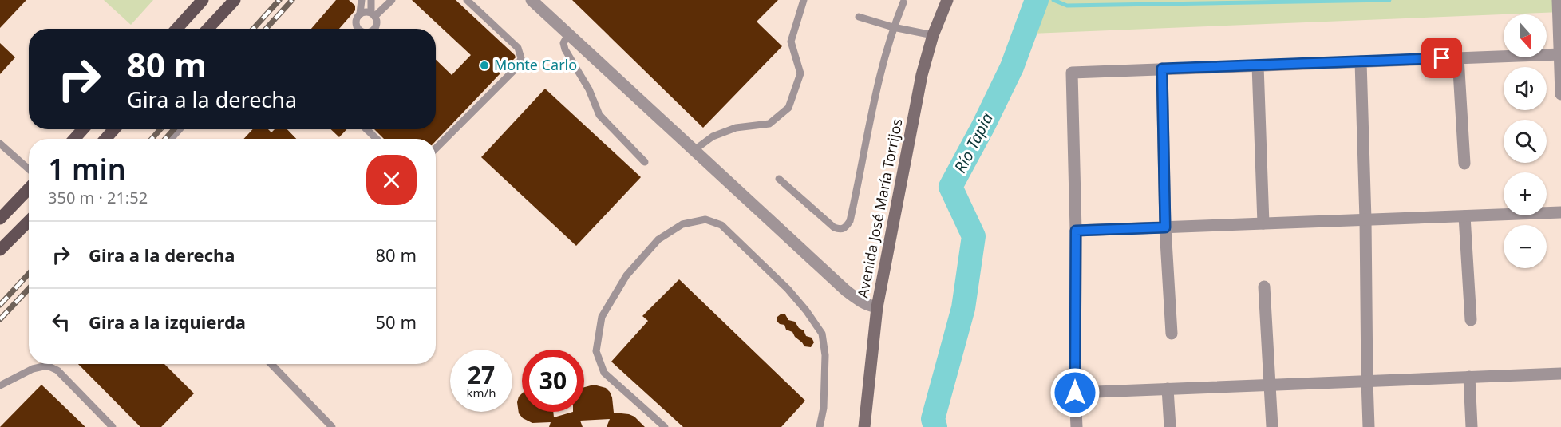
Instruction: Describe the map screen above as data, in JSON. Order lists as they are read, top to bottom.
{
  "streets": {
    "main road": ["Avenida José María Torrijos"]
  },
  "water": ["Río Tapia"],
  "places": ["Monte Carlo"],
  "north": "bottom",
  "page": {
    "map_buttons": ["+", "−"],
    "turn": ["80 m", "Gira a la derecha"],
    "heading": ["1 min", "350 m · 21:52"],
    "list": [
      {
        "name": "Gira a la derecha",
        "value": "80 m"
      },
      {
        "name": "Gira a la izquierda",
        "value": "50 m"
      }
    ],
    "speed": "27 km/h",
    "limit": "30"
  }
}
